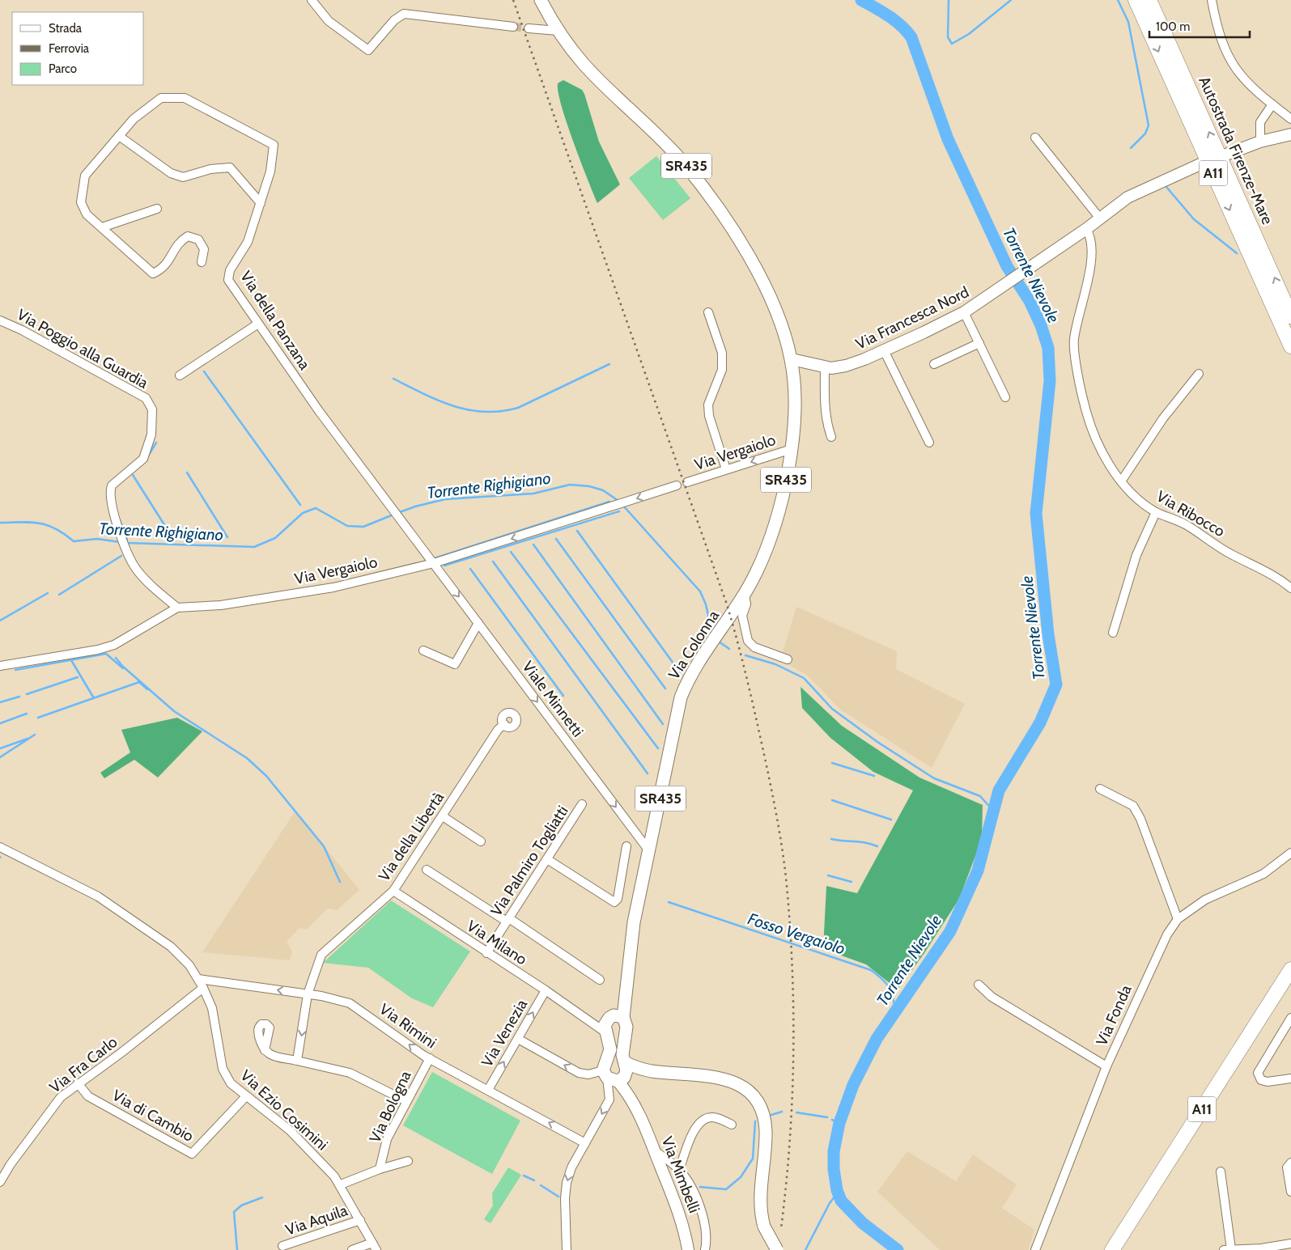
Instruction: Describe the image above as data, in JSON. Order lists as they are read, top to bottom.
{
  "streets": {
    "highway": ["Autostrada Firenze-Mare", "A11"],
    "main road": [
      "SR435",
      "Via Francesca Nord",
      "Via Colonna",
      "Via Mimbelli"
    ],
    "street": [
      "Via della Panzana",
      "Via Poggio alla Guardia",
      "Via Vergaiolo",
      "Via Ribocco",
      "Viale Minnetti",
      "Via della Libertà",
      "Via Palmiro Togliatti",
      "Via Milano",
      "Via Fonda",
      "Via Rimini",
      "Via Venezia",
      "Via Fra Carlo",
      "Via Bologna",
      "Via Ezio Cosimini",
      "Via di Cambio",
      "Via Aquila"
    ]
  },
  "crossings": [
    ["SR435", "Via Francesca Nord"],
    ["SR435", "Via Colonna"],
    ["SR435", "Via Milano"],
    ["SR435", "Via Mimbelli"],
    ["Via Francesca Nord", "Via Ribocco"],
    ["Via Francesca Nord", "Via Colonna"],
    ["Via della Panzana", "Via Vergaiolo"],
    ["Via della Panzana", "Viale Minnetti"],
    ["Via Poggio alla Guardia", "Via Vergaiolo"],
    ["Via Vergaiolo", "Via Colonna"],
    ["Via Vergaiolo", "Viale Minnetti"],
    ["Via Colonna", "Viale Minnetti"],
    ["Via della Libertà", "Via Milano"],
    ["Via della Libertà", "Via Rimini"],
    ["Via Palmiro Togliatti", "Via Milano"],
    ["Via Milano", "Via Venezia"],
    ["Via Rimini", "Via Venezia"],
    ["Via Rimini", "Via Bologna"],
    ["Via Rimini", "Via Ezio Cosimini"],
    ["Via Fra Carlo", "Via Ezio Cosimini"],
    ["Via Fra Carlo", "Via di Cambio"],
    ["Via Ezio Cosimini", "Via di Cambio"],
    ["Via Ezio Cosimini", "Via Aquila"]
  ],
  "one_way": ["Via Vergaiolo", "Viale Minnetti", "Via Venezia"],
  "water": ["Torrente Nievole", "Torrente Righigiano", "Fosso Vergaiolo"],
  "legend": ["Strada", "Ferrovia", "Parco"],
  "scale_bar": "100 m"
}
